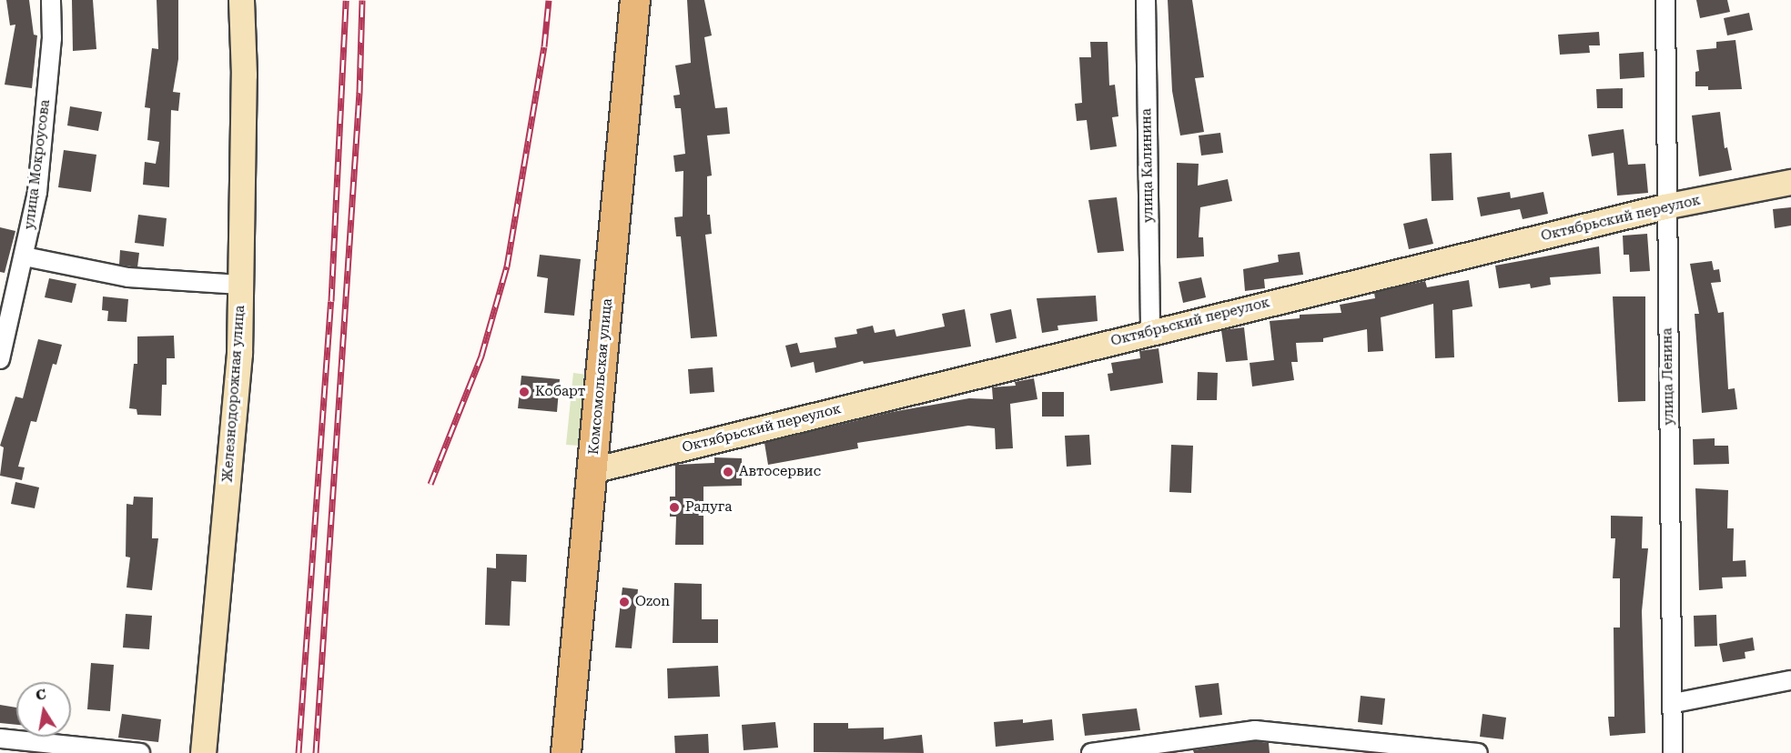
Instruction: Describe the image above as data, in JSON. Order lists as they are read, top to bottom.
{
  "streets": {
    "main road": ["Комсомольская улица"],
    "street": [
      "улица Мокроусова",
      "улица Калинина",
      "Октябрьский переулок",
      "улица Ленина",
      "Железнодорожная улица"
    ]
  },
  "crossings": [
    ["улица Калинина", "Октябрьский переулок"],
    ["Октябрьский переулок", "Комсомольская улица"],
    ["Октябрьский переулок", "улица Ленина"]
  ],
  "places": [
    "Кобарт",
    "Автосервис",
    "Радуга",
    "Ozon"
  ],
  "north": "top"
}
